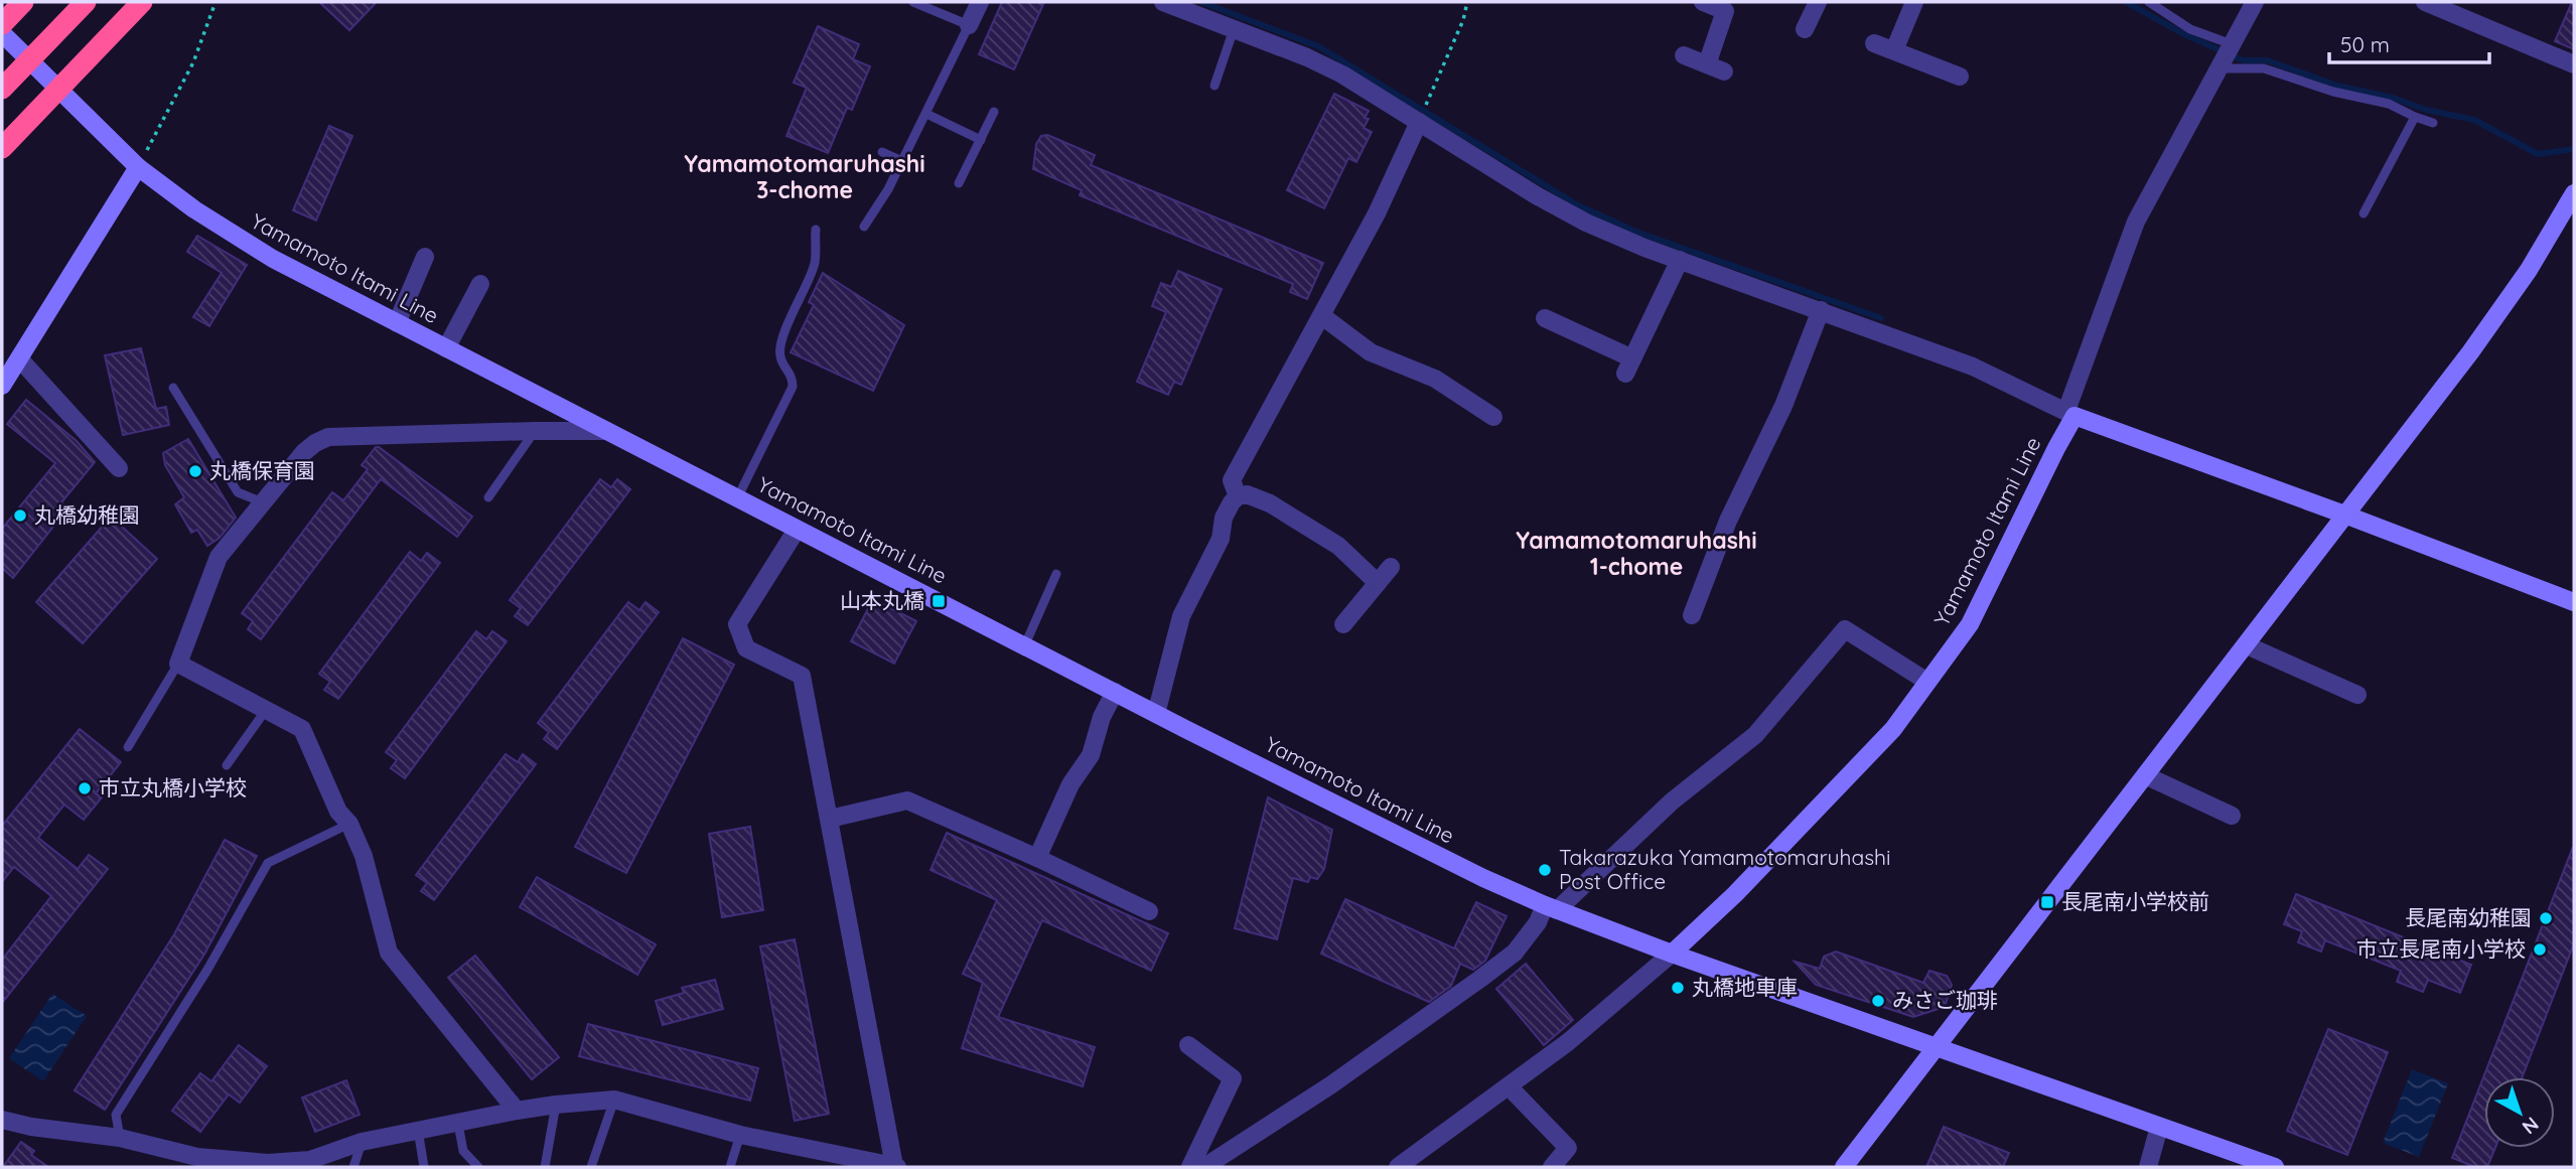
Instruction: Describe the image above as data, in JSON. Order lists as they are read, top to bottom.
{
  "streets": {
    "main road": ["Yamamoto Itami Line"]
  },
  "districts": ["Yamamotomaruhashi 3-chome", "Yamamotomaruhashi 1-chome"],
  "places": {
    "other": [
      "丸橋保育園",
      "丸橋幼稚園",
      "市立丸橋小学校",
      "Takarazuka Yamamotomaruhashi Post Office",
      "長尾南幼稚園",
      "市立長尾南小学校",
      "丸橋地車庫",
      "みさご珈琲"
    ],
    "transit": ["山本丸橋", "長尾南小学校前"]
  },
  "scale_bar": "50 m",
  "north": "bottom right"
}
